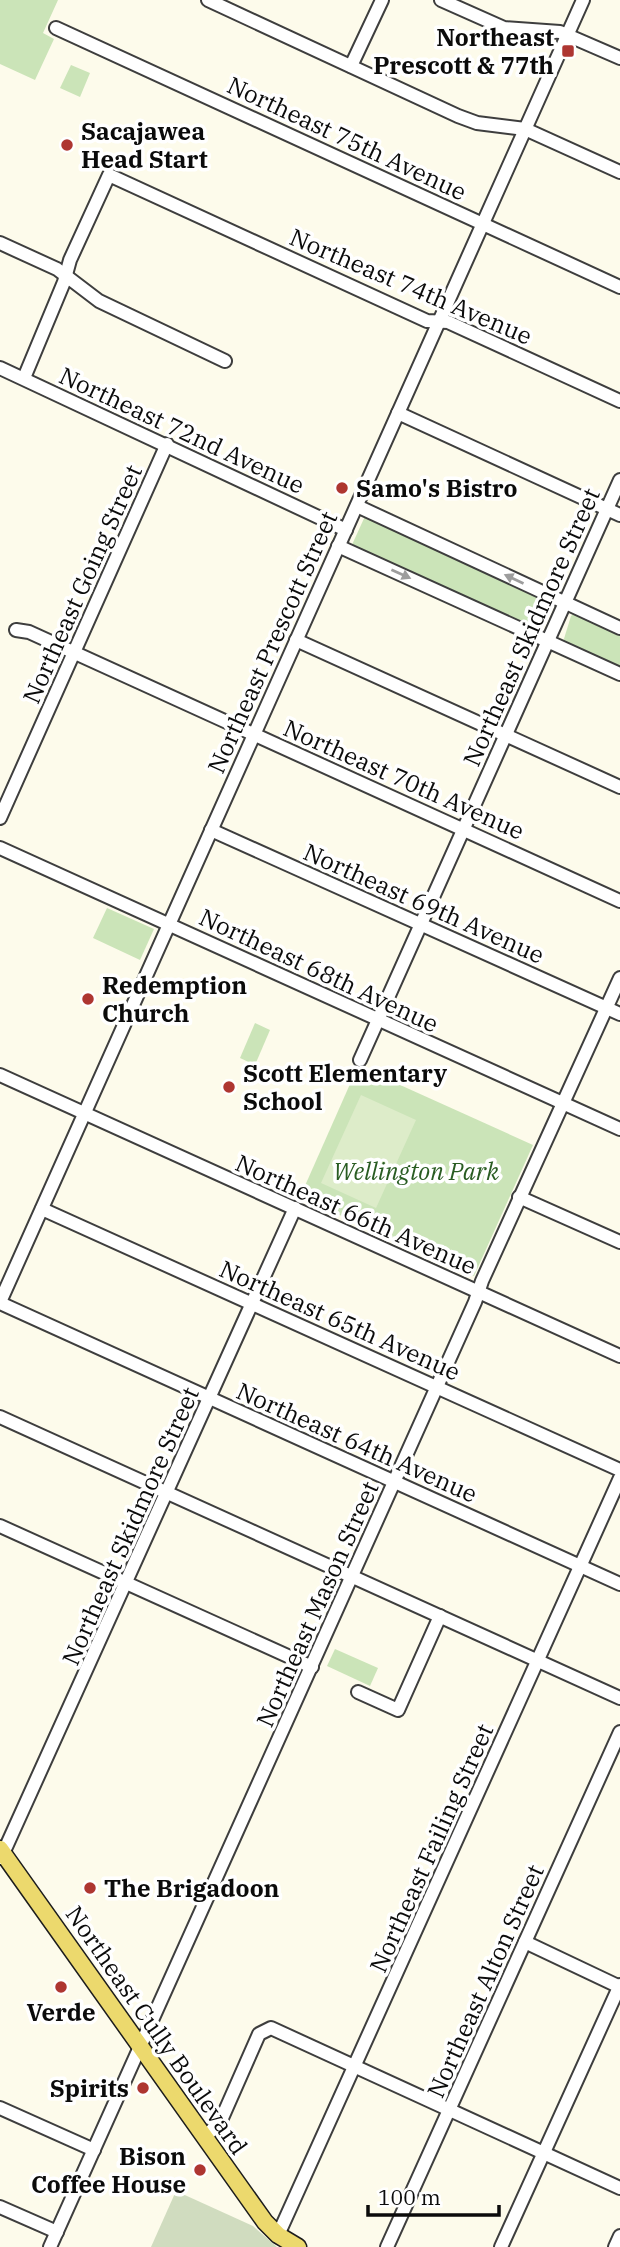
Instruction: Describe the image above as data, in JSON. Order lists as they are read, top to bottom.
{
  "streets": {
    "main road": ["Northeast Cully Boulevard"],
    "street": [
      "Northeast 75th Avenue",
      "Northeast 74th Avenue",
      "Northeast 72nd Avenue",
      "Northeast Going Street",
      "Northeast Skidmore Street",
      "Northeast Prescott Street",
      "Northeast 70th Avenue",
      "Northeast 69th Avenue",
      "Northeast 68th Avenue",
      "Northeast 66th Avenue",
      "Northeast 65th Avenue",
      "Northeast 64th Avenue",
      "Northeast Mason Street",
      "Northeast Failing Street",
      "Northeast Alton Street"
    ]
  },
  "crossings": [
    ["Northeast 75th Avenue", "Northeast Prescott Street"],
    ["Northeast 74th Avenue", "Northeast Prescott Street"],
    ["Northeast 72nd Avenue", "Northeast Going Street"],
    ["Northeast 72nd Avenue", "Northeast Prescott Street"],
    ["Northeast Going Street", "Northeast 70th Avenue"],
    ["Northeast Skidmore Street", "Northeast 70th Avenue"],
    ["Northeast Skidmore Street", "Northeast 69th Avenue"],
    ["Northeast Skidmore Street", "Northeast 68th Avenue"],
    ["Northeast Skidmore Street", "Northeast 66th Avenue"],
    ["Northeast Skidmore Street", "Northeast 65th Avenue"],
    ["Northeast Skidmore Street", "Northeast 64th Avenue"],
    ["Northeast Skidmore Street", "Northeast Cully Boulevard"],
    ["Northeast Prescott Street", "Northeast 70th Avenue"],
    ["Northeast Prescott Street", "Northeast 69th Avenue"],
    ["Northeast Prescott Street", "Northeast 68th Avenue"],
    ["Northeast Prescott Street", "Northeast 66th Avenue"],
    ["Northeast Prescott Street", "Northeast 65th Avenue"],
    ["Northeast Prescott Street", "Northeast 64th Avenue"],
    ["Northeast 69th Avenue", "Northeast Mason Street"],
    ["Northeast 68th Avenue", "Northeast Mason Street"],
    ["Northeast 66th Avenue", "Northeast Mason Street"],
    ["Northeast 65th Avenue", "Northeast Mason Street"],
    ["Northeast 64th Avenue", "Northeast Mason Street"],
    ["Northeast 64th Avenue", "Northeast Failing Street"],
    ["Northeast Mason Street", "Northeast Cully Boulevard"],
    ["Northeast Failing Street", "Northeast Cully Boulevard"]
  ],
  "parks": ["Wellington Park"],
  "places": {
    "transit": ["Northeast Prescott & 77th"],
    "other": [
      "Sacajawea Head Start",
      "Samo's Bistro",
      "Redemption Church",
      "Scott Elementary School",
      "The Brigadoon",
      "Verde",
      "Spirits",
      "Bison Coffee House"
    ]
  },
  "scale_bar": "100 m"
}
